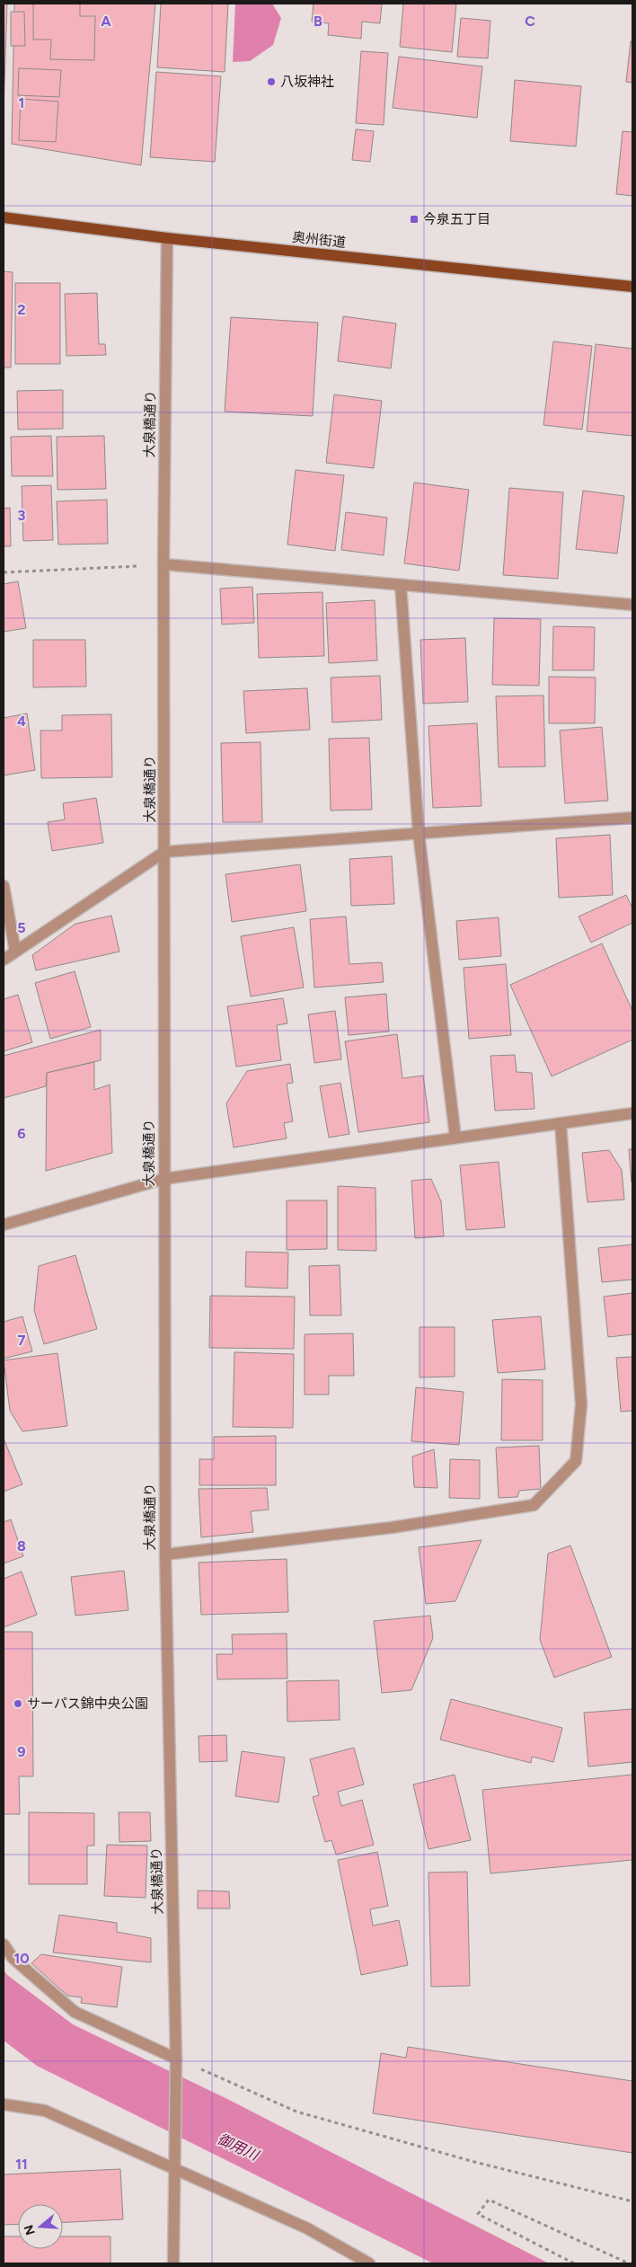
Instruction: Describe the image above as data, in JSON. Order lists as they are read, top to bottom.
{
  "streets": {
    "main road": ["奥州街道"],
    "street": ["大泉橋通り"]
  },
  "crossings": [
    ["奥州街道", "大泉橋通り"]
  ],
  "water": ["御用川"],
  "places": {
    "other": ["八坂神社", "サーパス錦中央公園"],
    "transit": ["今泉五丁目"]
  },
  "north": "left",
  "grid": {
    "columns": ["A", "B", "C"],
    "rows": [
      "1",
      "2",
      "3",
      "4",
      "5",
      "6",
      "7",
      "8",
      "9",
      "10",
      "11"
    ]
  }
}
